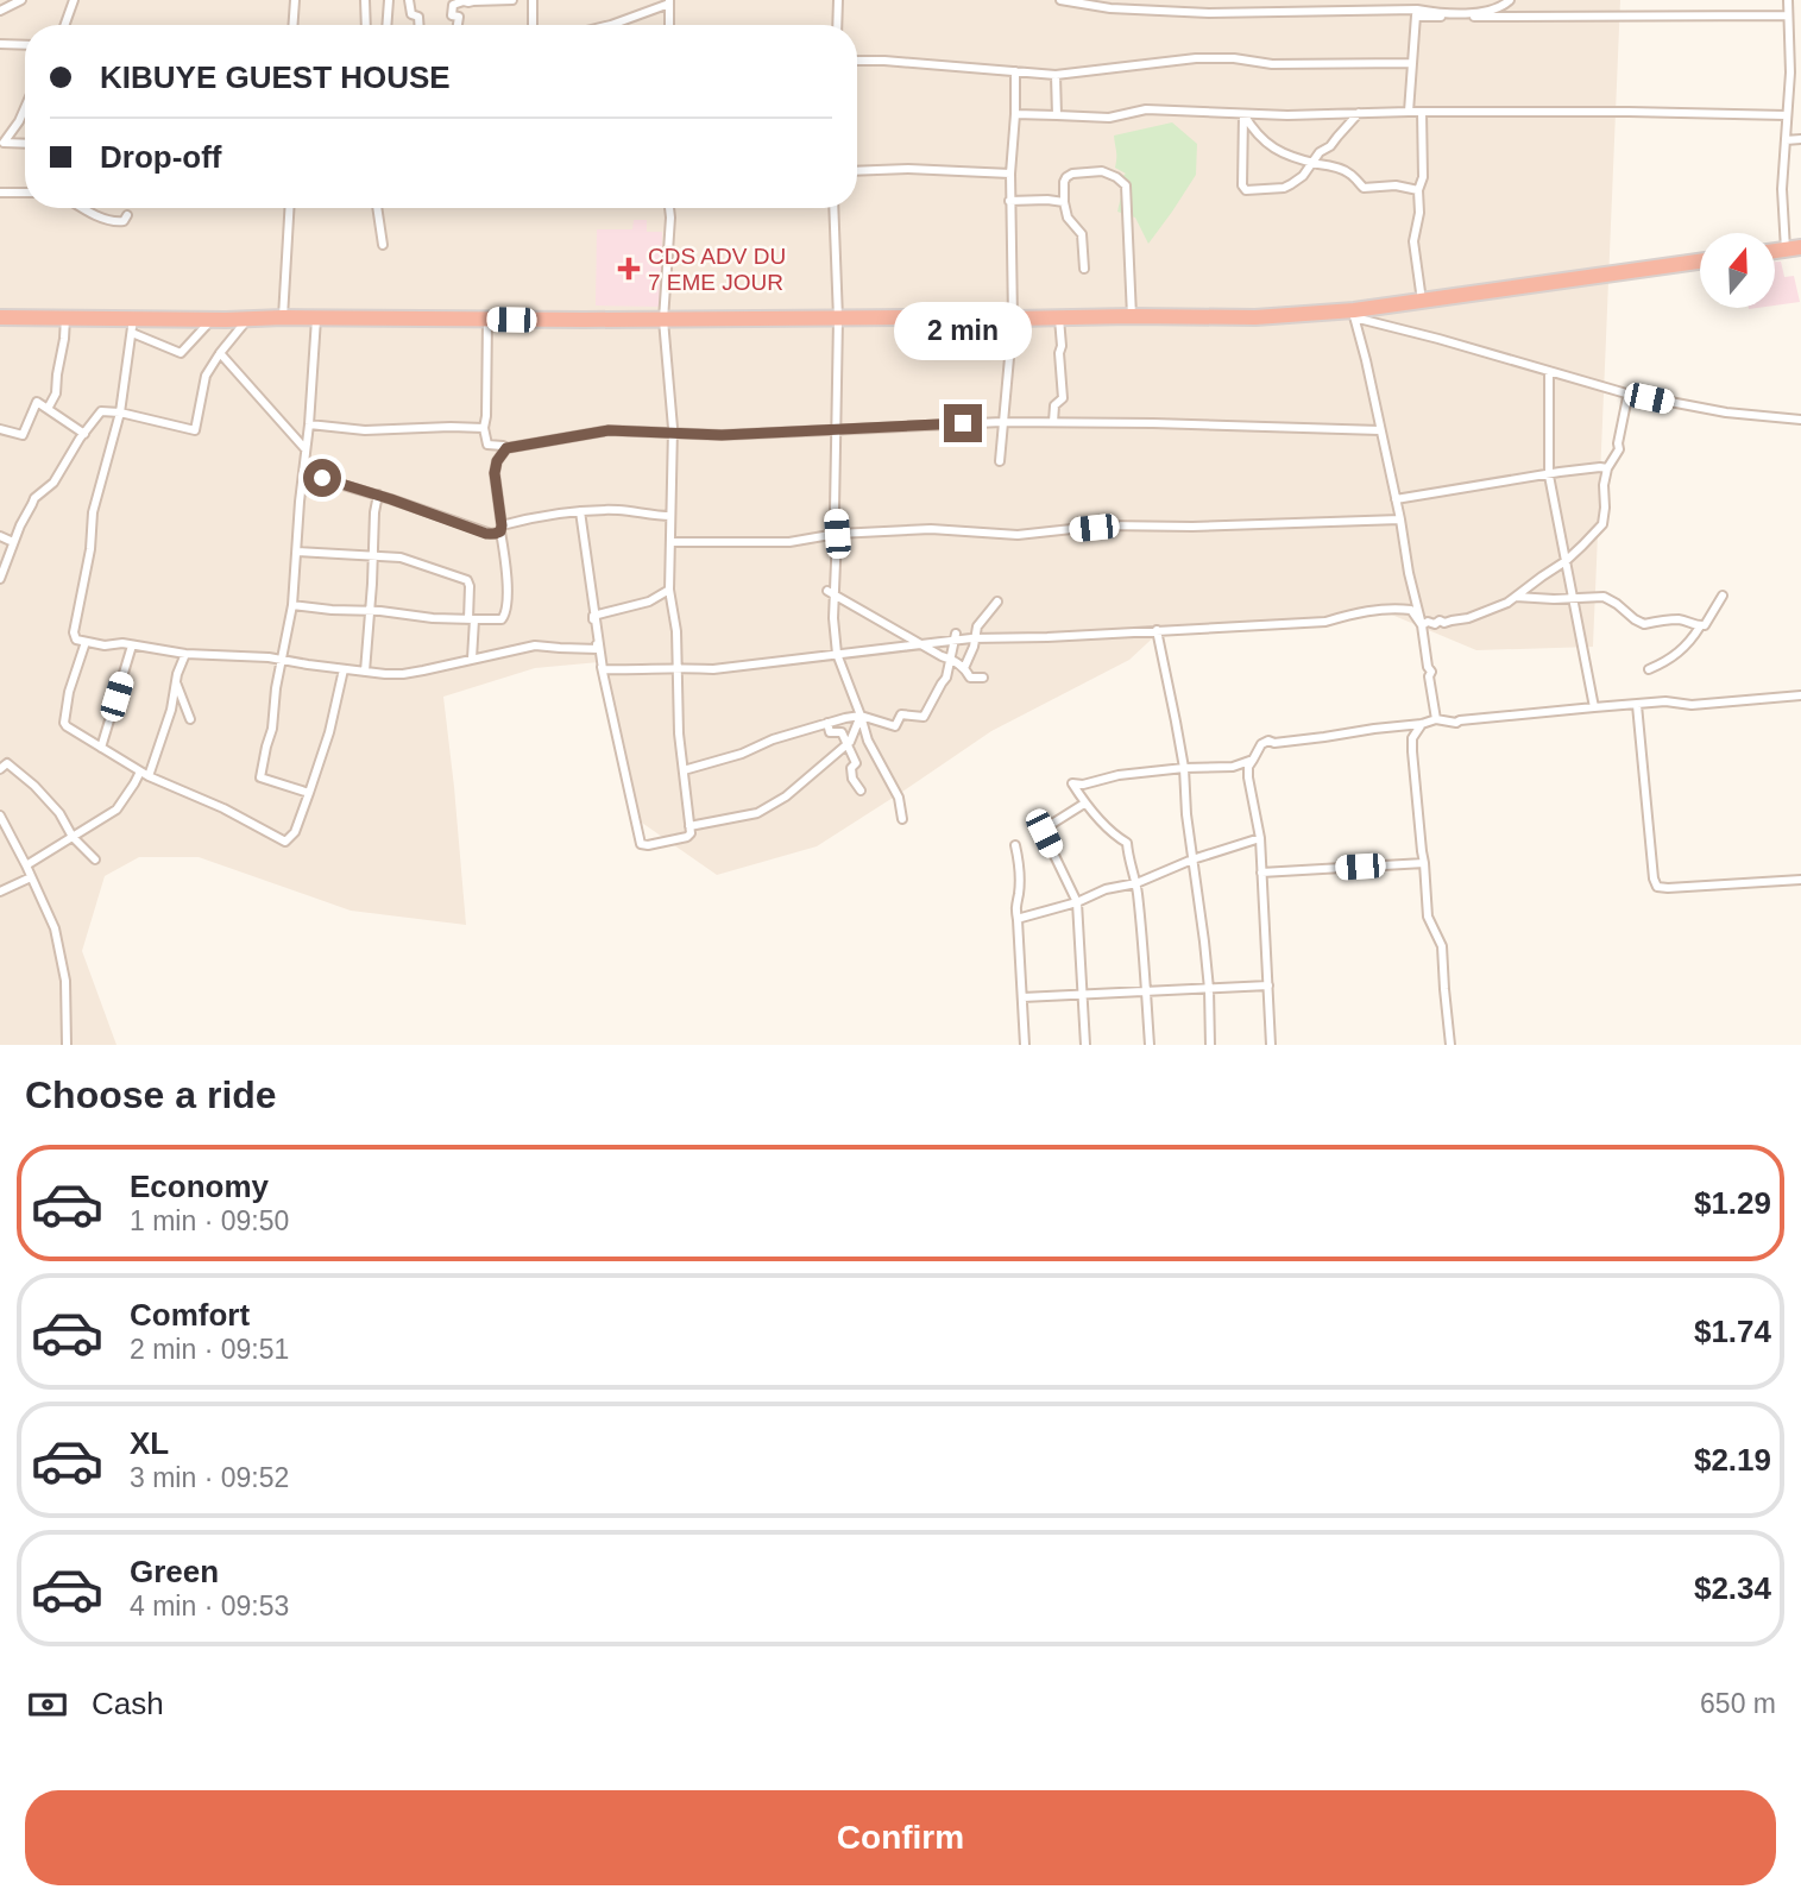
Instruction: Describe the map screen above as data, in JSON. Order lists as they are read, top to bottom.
{
  "places": {
    "health": ["CDS ADV DU 7 EME JOUR"]
  },
  "north": "top",
  "page": {
    "banner": ["KIBUYE GUEST HOUSE", "Drop-off"],
    "bubble": "2 min",
    "heading": "Choose a ride",
    "list": [
      {
        "name": "Economy",
        "note": "1 min · 09:50",
        "value": "$1.29"
      },
      {
        "name": "Comfort",
        "note": "2 min · 09:51",
        "value": "$1.74"
      },
      {
        "name": "XL",
        "note": "3 min · 09:52",
        "value": "$2.19"
      },
      {
        "name": "Green",
        "note": "4 min · 09:53",
        "value": "$2.34"
      }
    ],
    "pay": ["Cash", "650 m"],
    "buttons": "Confirm"
  }
}
